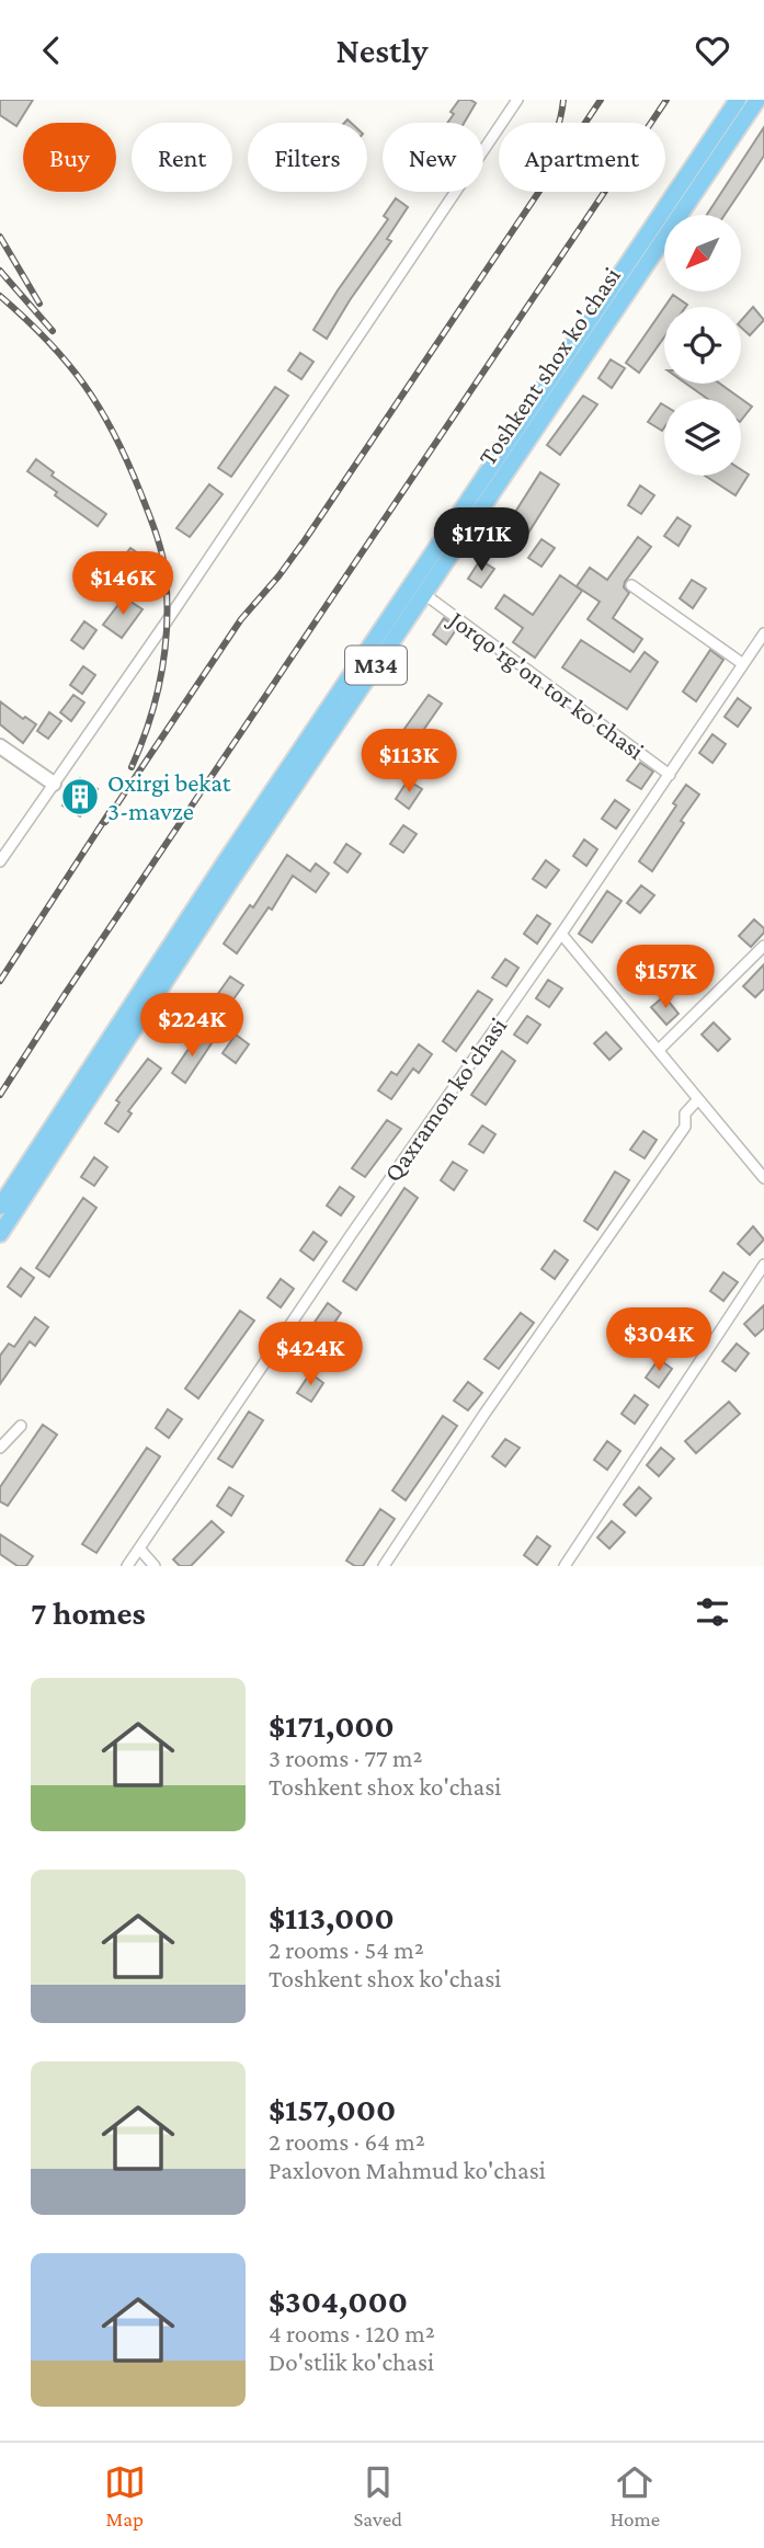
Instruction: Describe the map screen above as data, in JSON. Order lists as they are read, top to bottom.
{
  "streets": {
    "highway": ["Toshkent shox ko'chasi", "M34"],
    "street": ["Jorqo'rg'on tor ko'chasi", "Qaxramon ko'chasi"]
  },
  "crossings": [
    ["Toshkent shox ko'chasi", "Jorqo'rg'on tor ko'chasi"],
    ["Jorqo'rg'on tor ko'chasi", "Qaxramon ko'chasi"]
  ],
  "places": {
    "building": ["Oxirgi bekat 3-mavze"]
  },
  "north": "bottom left",
  "page": {
    "header": "Nestly",
    "chip": [
      "Buy",
      "Rent",
      "Filters",
      "New",
      "Apartment"
    ],
    "price": [
      "$171K",
      "$146K",
      "$113K",
      "$157K",
      "$224K",
      "$304K",
      "$424K"
    ],
    "heading": "7 homes",
    "list": [
      {
        "name": "$171,000",
        "note": "3 rooms · 77 m² · Toshkent shox ko'chasi"
      },
      {
        "name": "$113,000",
        "note": "2 rooms · 54 m² · Toshkent shox ko'chasi"
      },
      {
        "name": "$157,000",
        "note": "2 rooms · 64 m² · Paxlovon Mahmud ko'chasi"
      },
      {
        "name": "$304,000",
        "note": "4 rooms · 120 m² · Do'stlik ko'chasi"
      }
    ],
    "tabs": ["Map", "Saved", "Home"]
  }
}
